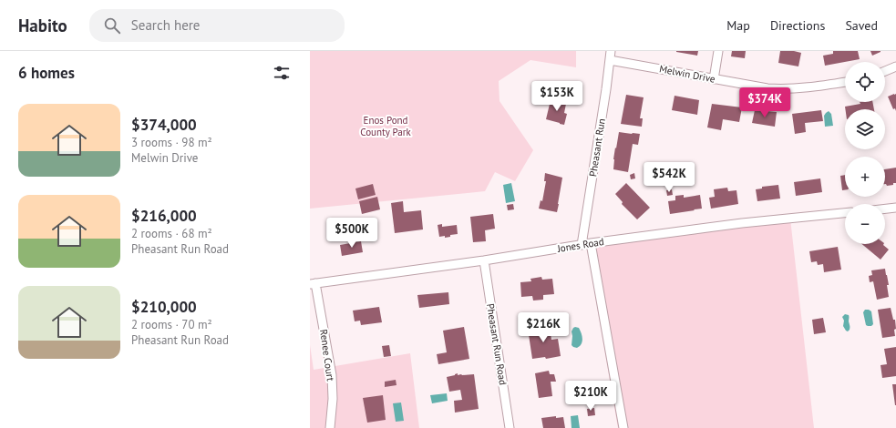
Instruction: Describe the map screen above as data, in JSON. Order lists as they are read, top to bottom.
{
  "streets": {
    "street": [
      "Melwin Drive",
      "Pheasant Run",
      "Jones Road",
      "Pheasant Run Road",
      "Renee Court"
    ]
  },
  "crossings": [
    ["Melwin Drive", "Pheasant Run"],
    ["Pheasant Run", "Jones Road"],
    ["Jones Road", "Pheasant Run Road"],
    ["Jones Road", "Renee Court"]
  ],
  "parks": ["Enos Pond County Park"],
  "page": {
    "header": "Habito",
    "search": "Search here",
    "nav": ["Map", "Directions", "Saved"],
    "heading": "6 homes",
    "map_buttons": ["+", "−"],
    "price": [
      "$153K",
      "$374K",
      "$542K",
      "$500K",
      "$216K",
      "$210K"
    ],
    "list": [
      {
        "name": "$374,000",
        "note": "3 rooms · 98 m² · Melwin Drive"
      },
      {
        "name": "$216,000",
        "note": "2 rooms · 68 m² · Pheasant Run Road"
      },
      {
        "name": "$210,000",
        "note": "2 rooms · 70 m² · Pheasant Run Road"
      }
    ]
  }
}
